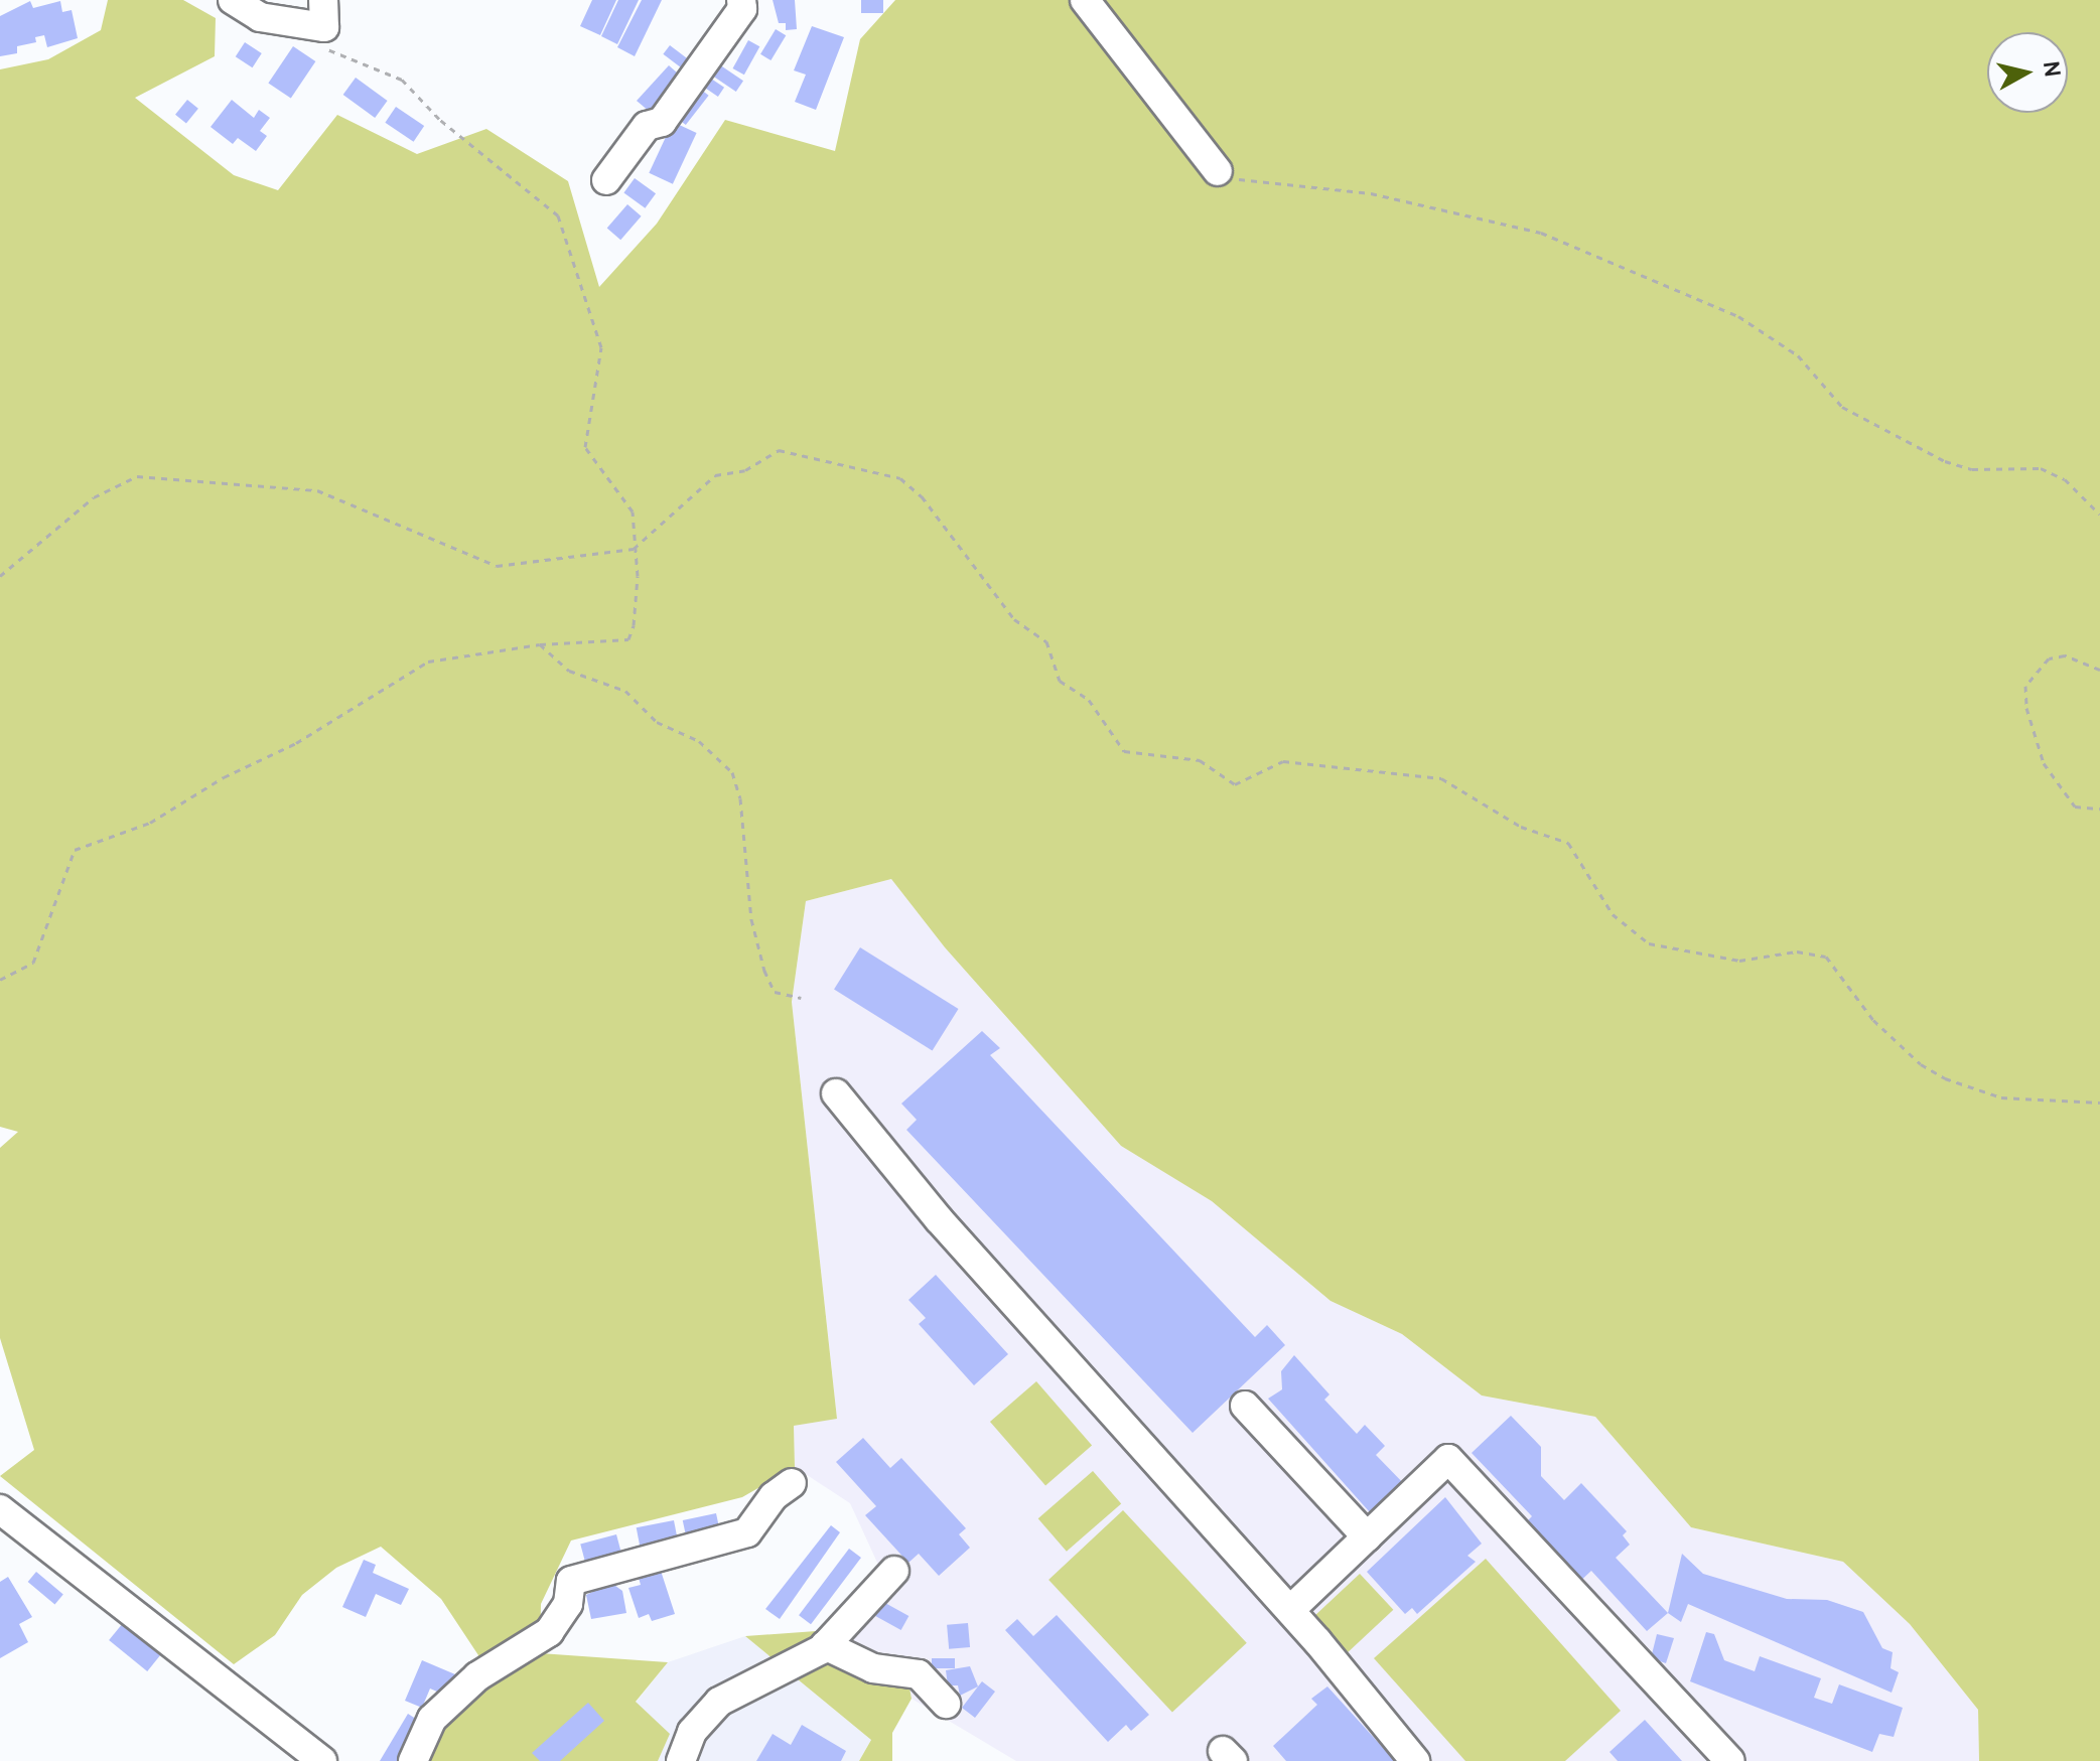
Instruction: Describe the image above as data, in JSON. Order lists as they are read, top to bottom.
{
  "north": "right"
}
